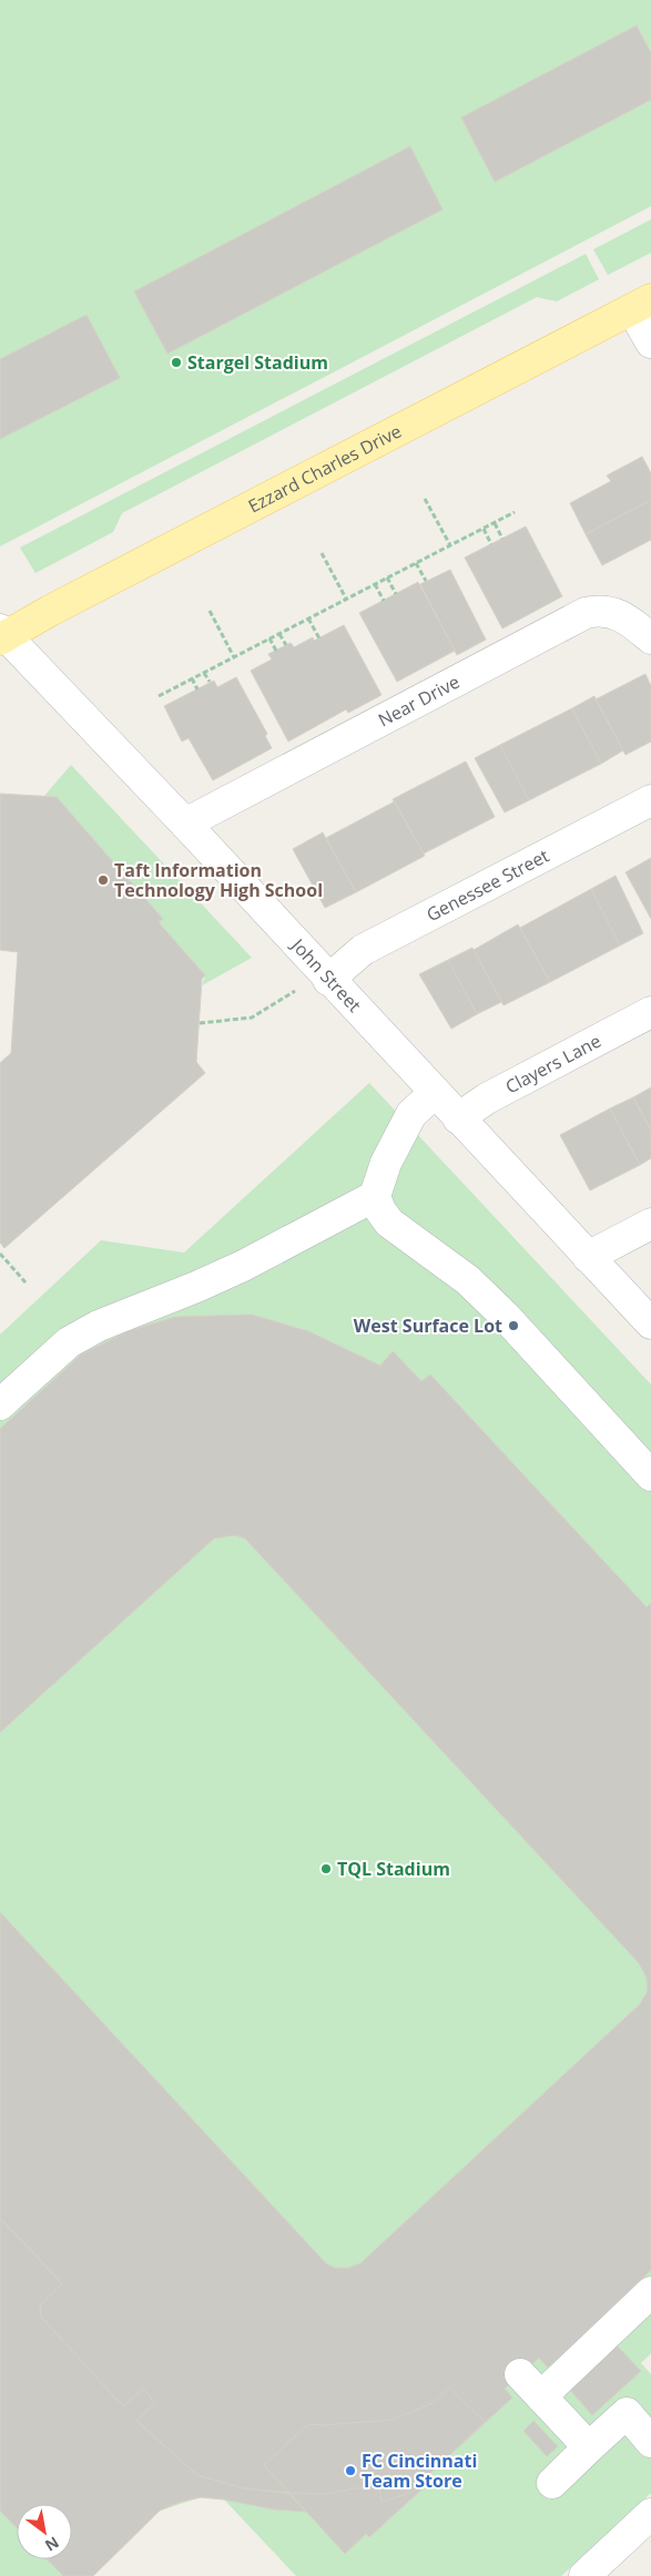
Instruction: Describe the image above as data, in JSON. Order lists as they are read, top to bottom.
{
  "streets": {
    "main road": ["Ezzard Charles Drive"],
    "street": [
      "Near Drive",
      "Genessee Street",
      "John Street",
      "Clayers Lane"
    ]
  },
  "crossings": [
    ["Ezzard Charles Drive", "John Street"],
    ["Near Drive", "John Street"],
    ["Genessee Street", "John Street"],
    ["John Street", "Clayers Lane"]
  ],
  "places": [
    "Stargel Stadium",
    "Taft Information Technology High School",
    "West Surface Lot",
    "TQL Stadium",
    "FC Cincinnati Team Store"
  ],
  "north": "bottom right"
}
